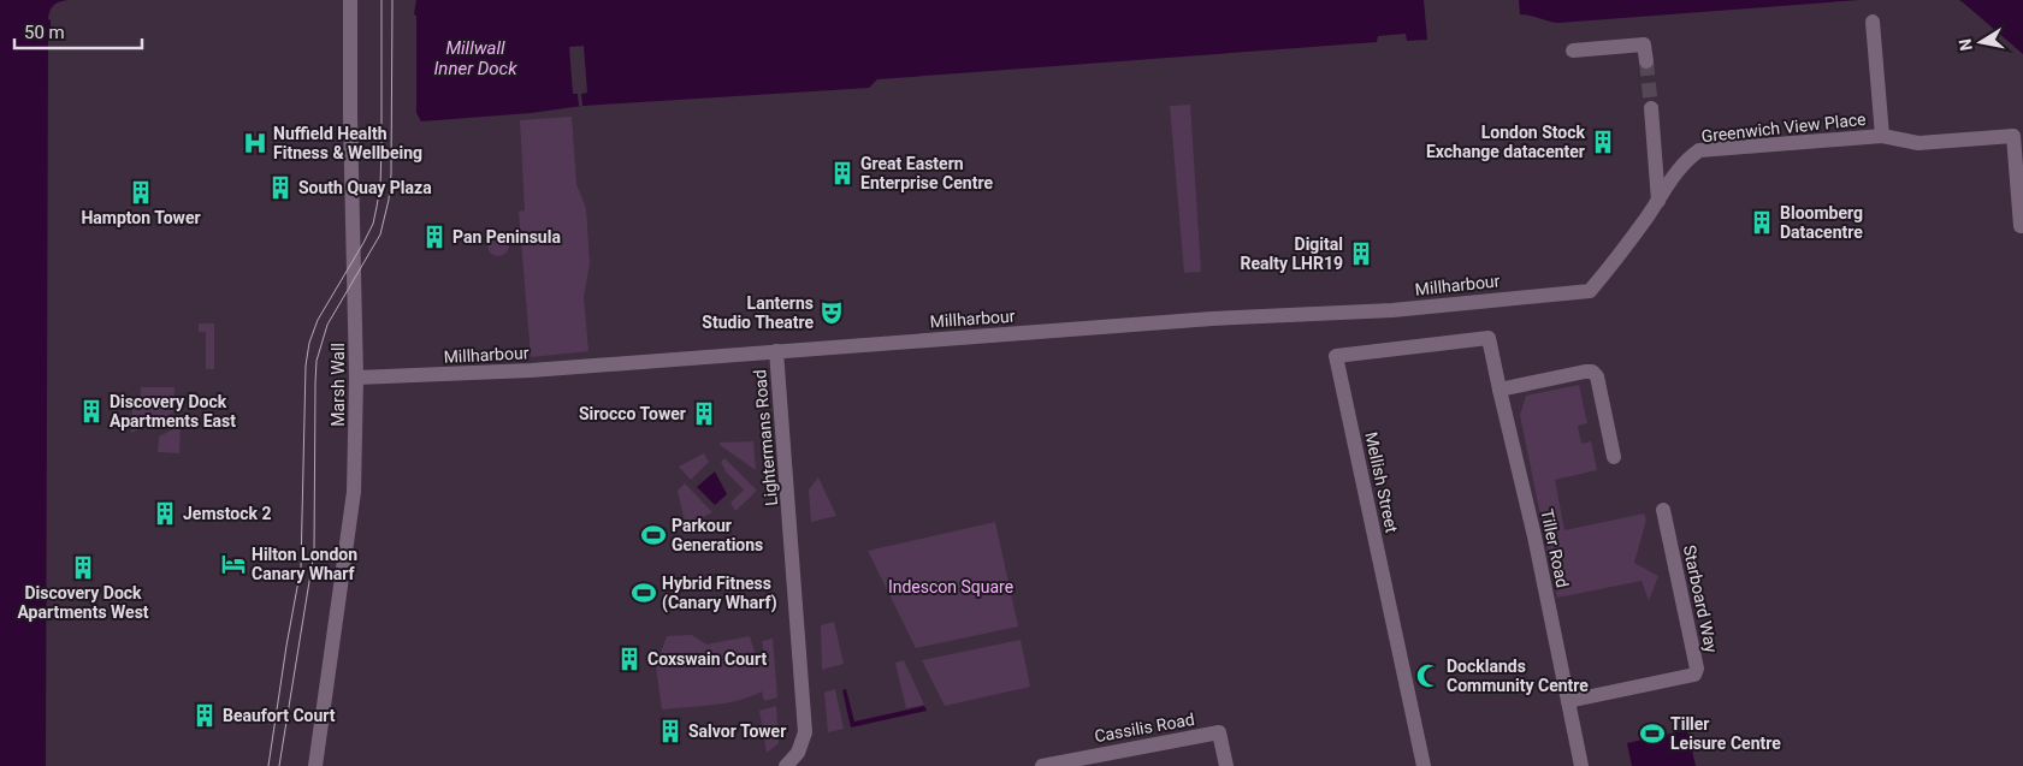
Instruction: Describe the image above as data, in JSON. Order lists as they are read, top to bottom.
{
  "streets": {
    "street": [
      "Greenwich View Place",
      "Millharbour",
      "Marsh Wall",
      "Lightermans Road",
      "Mellish Street",
      "Tiller Road",
      "Starboard Way",
      "Cassilis Road"
    ]
  },
  "crossings": [
    ["Greenwich View Place", "Millharbour"],
    ["Millharbour", "Marsh Wall"],
    ["Millharbour", "Lightermans Road"],
    ["Mellish Street", "Tiller Road"],
    ["Tiller Road", "Starboard Way"]
  ],
  "water": ["Millwall Inner Dock"],
  "parks": ["Indescon Square"],
  "places": {
    "building": [
      "London Stock Exchange datacenter",
      "Great Eastern Enterprise Centre",
      "South Quay Plaza",
      "Hampton Tower",
      "Bloomberg Datacentre",
      "Pan Peninsula",
      "Digital Realty LHR19",
      "Discovery Dock Apartments East",
      "Sirocco Tower",
      "Jemstock 2",
      "Discovery Dock Apartments West",
      "Coxswain Court",
      "Beaufort Court",
      "Salvor Tower"
    ],
    "hospital": ["Nuffield Health Fitness & Wellbeing"],
    "theatre": ["Lanterns Studio Theatre"],
    "sports": ["Parkour Generations", "Hybrid Fitness (Canary Wharf)", "Tiller Leisure Centre"],
    "hotel": ["Hilton London Canary Wharf"],
    "mosque": ["Docklands Community Centre"]
  },
  "scale_bar": "50 m",
  "north": "left"
}
